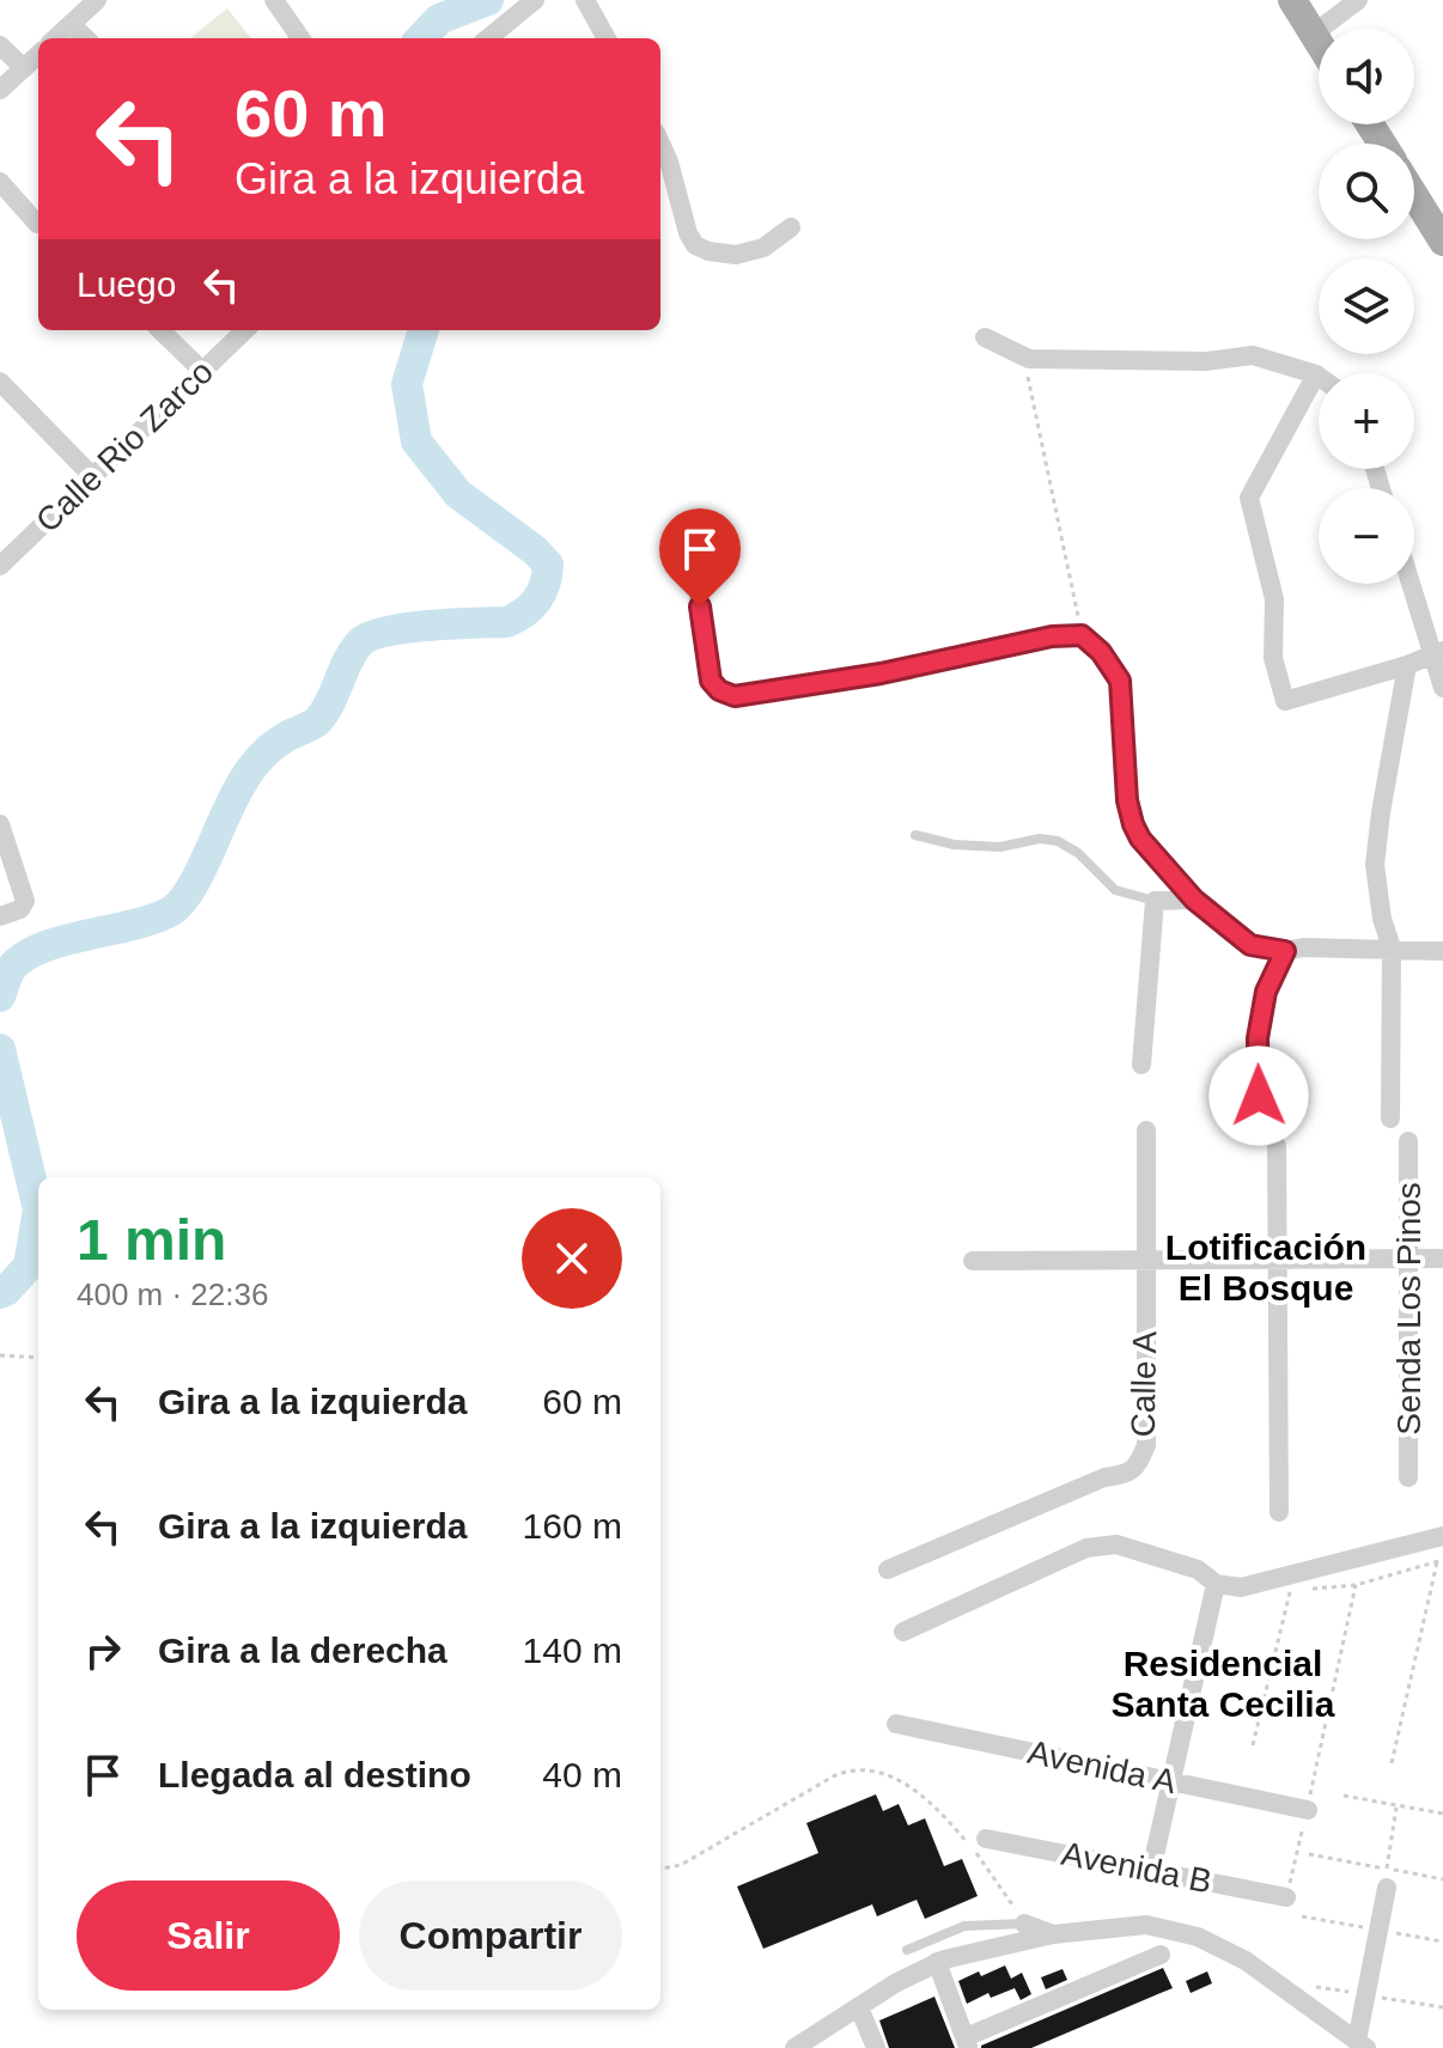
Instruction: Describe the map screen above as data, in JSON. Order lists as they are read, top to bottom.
{
  "streets": {
    "street": [
      "Calle Rio Zarco",
      "Senda Los Pinos",
      "Calle A",
      "Avenida A",
      "Avenida B"
    ]
  },
  "districts": ["Lotificación El Bosque", "Residencial Santa Cecilia"],
  "page": {
    "map_buttons": ["+", "−"],
    "turn": ["60 m", "Gira a la izquierda"],
    "then": "Luego",
    "heading": ["1 min", "400 m · 22:36"],
    "list": [
      {
        "name": "Gira a la izquierda",
        "value": "60 m"
      },
      {
        "name": "Gira a la izquierda",
        "value": "160 m"
      },
      {
        "name": "Gira a la derecha",
        "value": "140 m"
      },
      {
        "name": "Llegada al destino",
        "value": "40 m"
      }
    ],
    "buttons": ["Salir", "Compartir"]
  }
}
